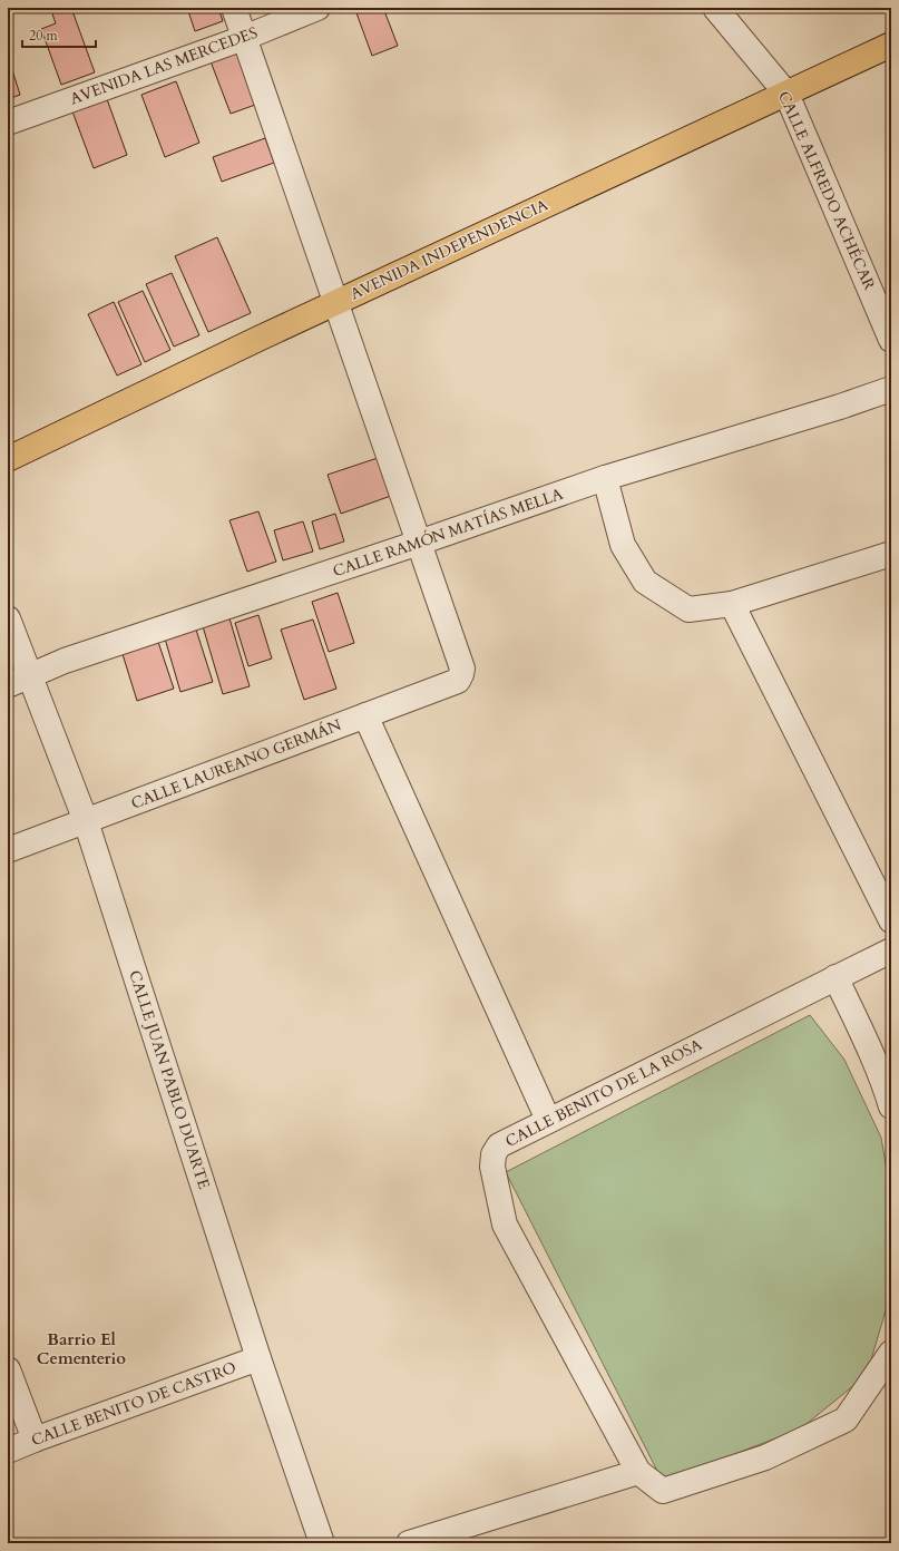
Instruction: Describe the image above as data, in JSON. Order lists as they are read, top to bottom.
{
  "streets": {
    "main road": ["AVENIDA INDEPENDENCIA"],
    "street": [
      "AVENIDA LAS MERCEDES",
      "CALLE ALFREDO ACHÉCAR",
      "CALLE RAMÓN MATÍAS MELLA",
      "CALLE LAUREANO GERMÁN",
      "CALLE JUAN PABLO DUARTE",
      "CALLE BENITO DE LA ROSA",
      "CALLE BENITO DE CASTRO"
    ]
  },
  "crossings": [
    ["CALLE ALFREDO ACHÉCAR", "AVENIDA INDEPENDENCIA"],
    ["CALLE RAMÓN MATÍAS MELLA", "CALLE LAUREANO GERMÁN"],
    ["CALLE RAMÓN MATÍAS MELLA", "CALLE JUAN PABLO DUARTE"],
    ["CALLE LAUREANO GERMÁN", "CALLE JUAN PABLO DUARTE"],
    ["CALLE JUAN PABLO DUARTE", "CALLE BENITO DE CASTRO"]
  ],
  "districts": ["Barrio El Cementerio"],
  "scale_bar": "20 m"
}
